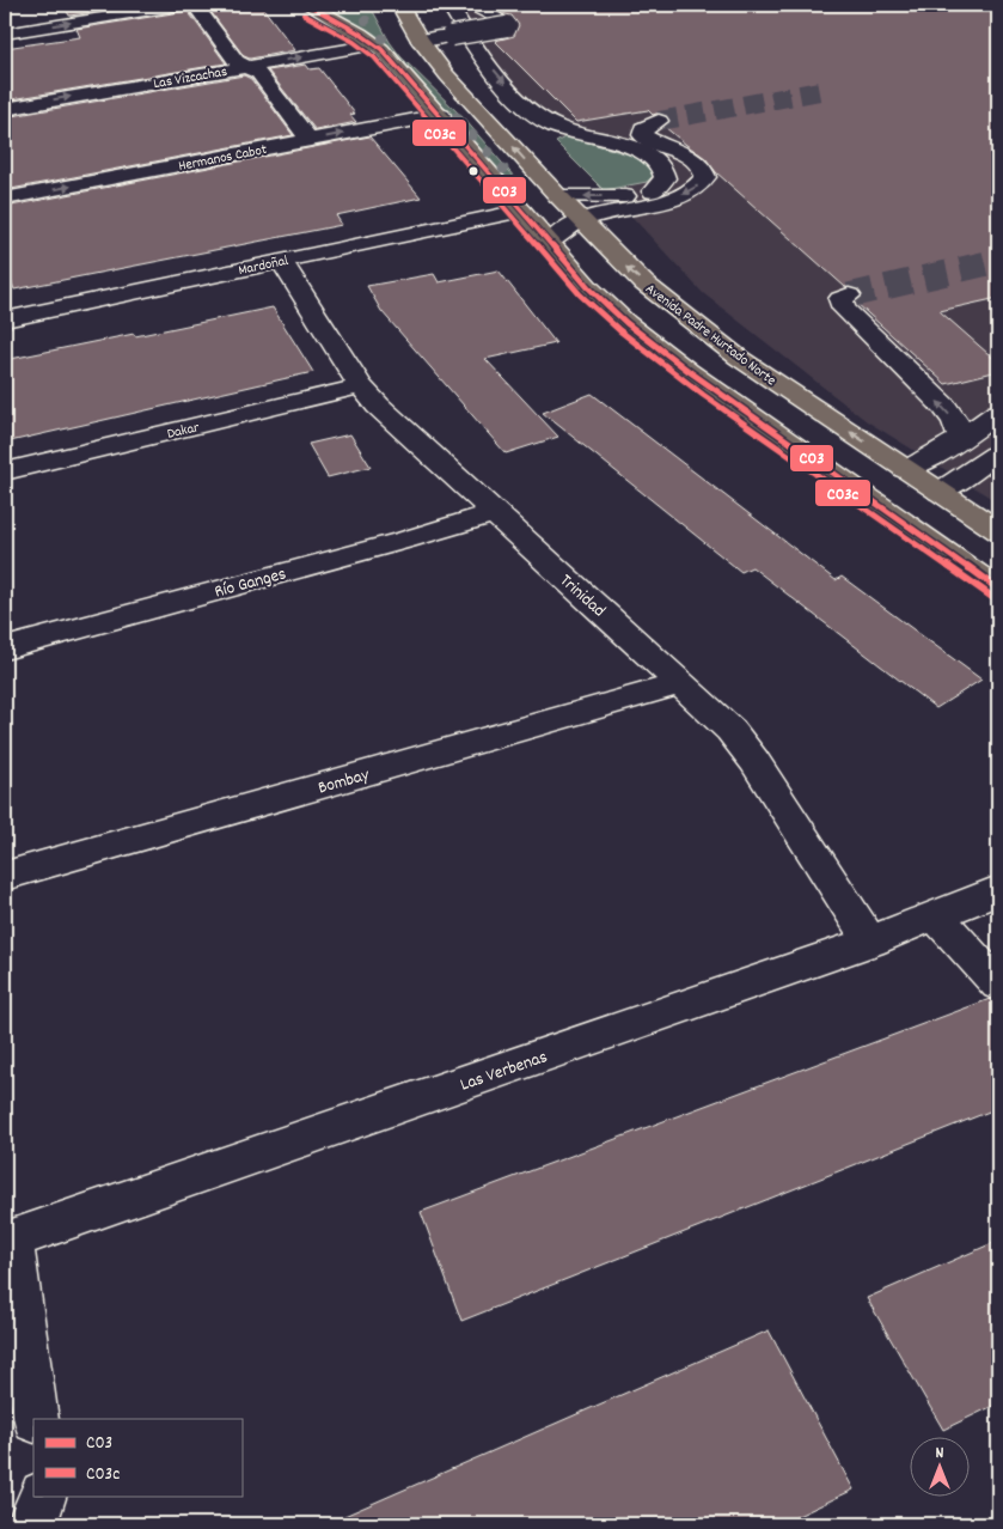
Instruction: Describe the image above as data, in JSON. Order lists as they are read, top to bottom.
{
  "streets": {
    "main road": ["Avenida Padre Hurtado Norte"],
    "street": [
      "Las Vizcachas",
      "Hermanos Cabot",
      "Mardoñal",
      "Dakar",
      "Río Ganges",
      "Trinidad",
      "Bombay",
      "Las Verbenas"
    ]
  },
  "crossings": [
    ["Mardoñal", "Trinidad"],
    ["Dakar", "Trinidad"],
    ["Río Ganges", "Trinidad"],
    ["Trinidad", "Bombay"],
    ["Trinidad", "Las Verbenas"]
  ],
  "lines": ["transit line C03", "transit line C03c"],
  "legend": ["C03", "C03c"],
  "north": "top"
}
